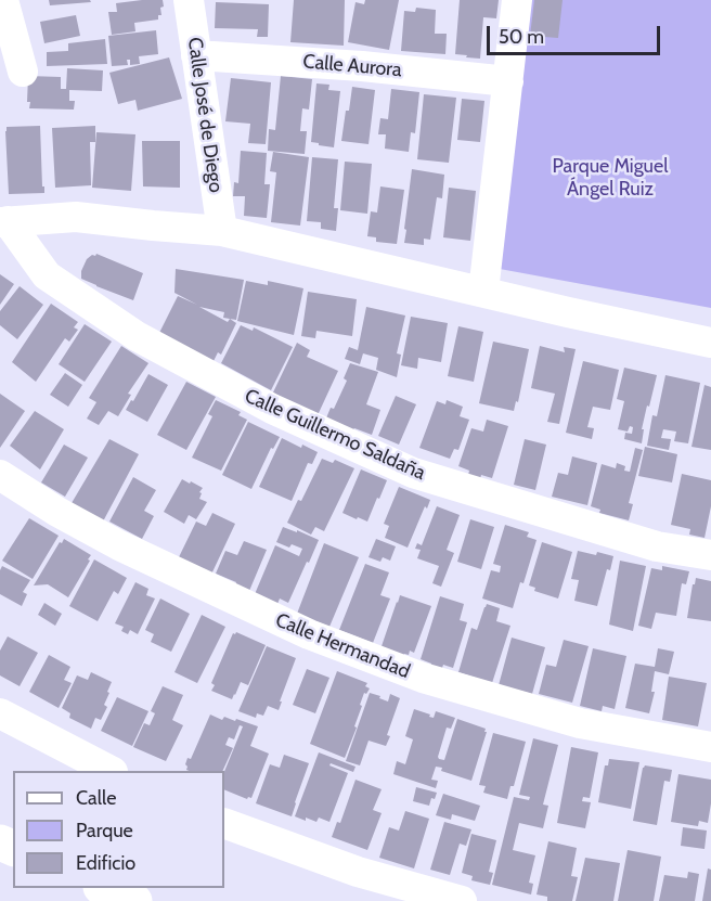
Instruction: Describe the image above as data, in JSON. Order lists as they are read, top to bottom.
{
  "streets": {
    "street": [
      "Calle Aurora",
      "Calle José de Diego",
      "Calle Guillermo Saldaña",
      "Calle Hermandad"
    ]
  },
  "crossings": [
    ["Calle Aurora", "Calle José de Diego"]
  ],
  "parks": ["Parque Miguel Ángel Ruiz"],
  "legend": ["Calle", "Parque", "Edificio"],
  "scale_bar": "50 m"
}
